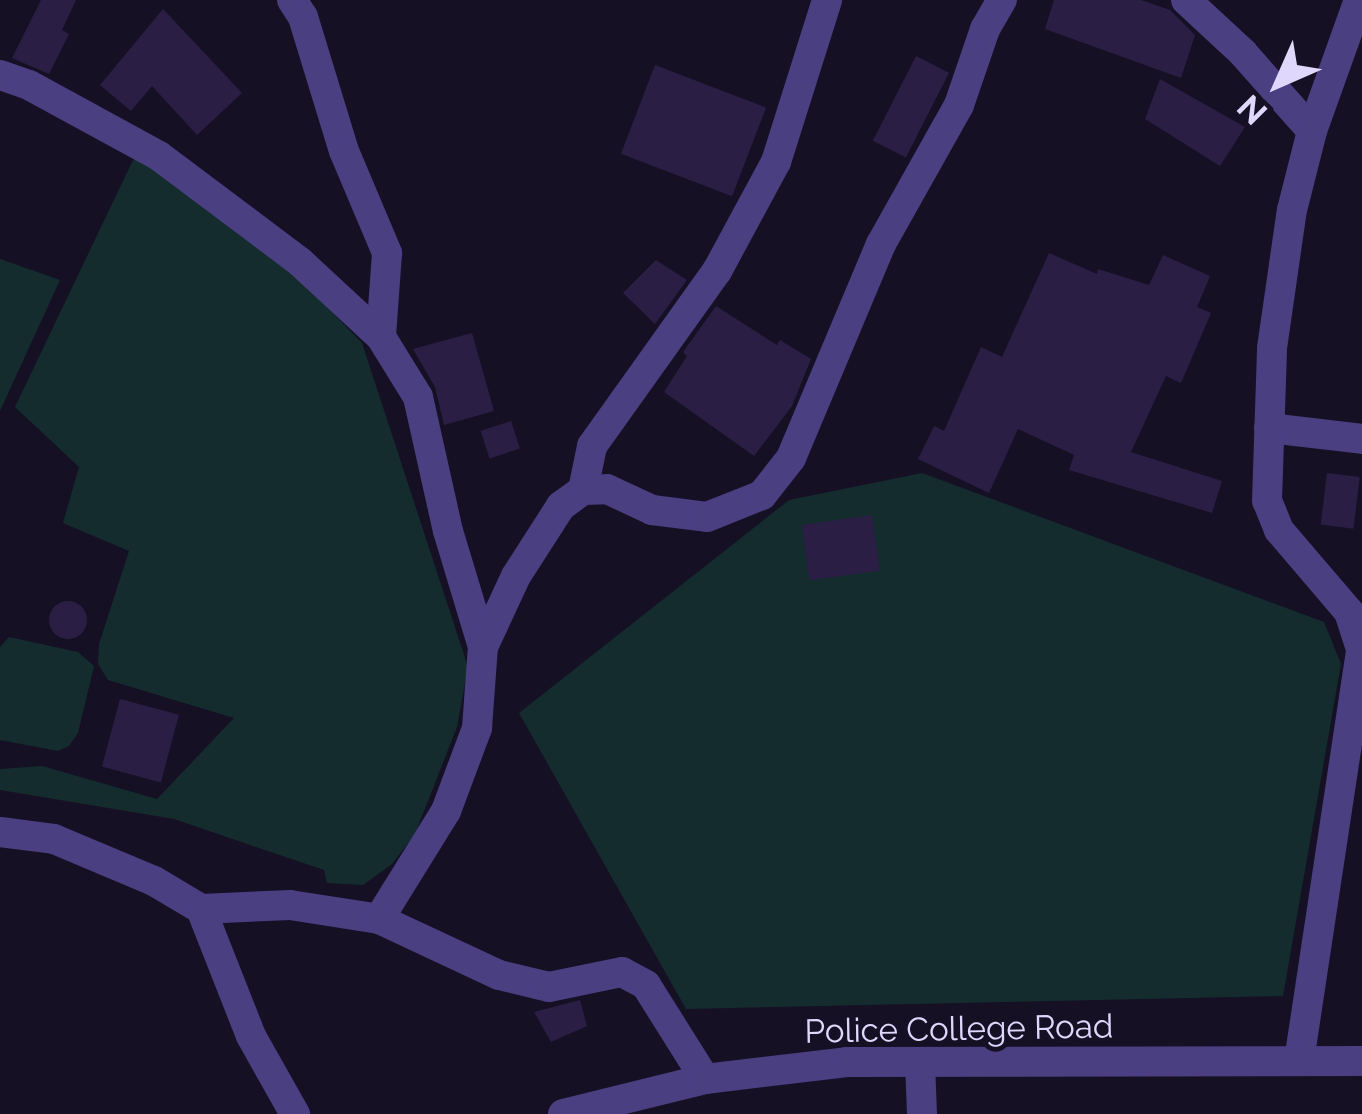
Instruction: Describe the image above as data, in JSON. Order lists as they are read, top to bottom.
{
  "streets": {
    "street": ["Police College Road"]
  },
  "north": "bottom left"
}
